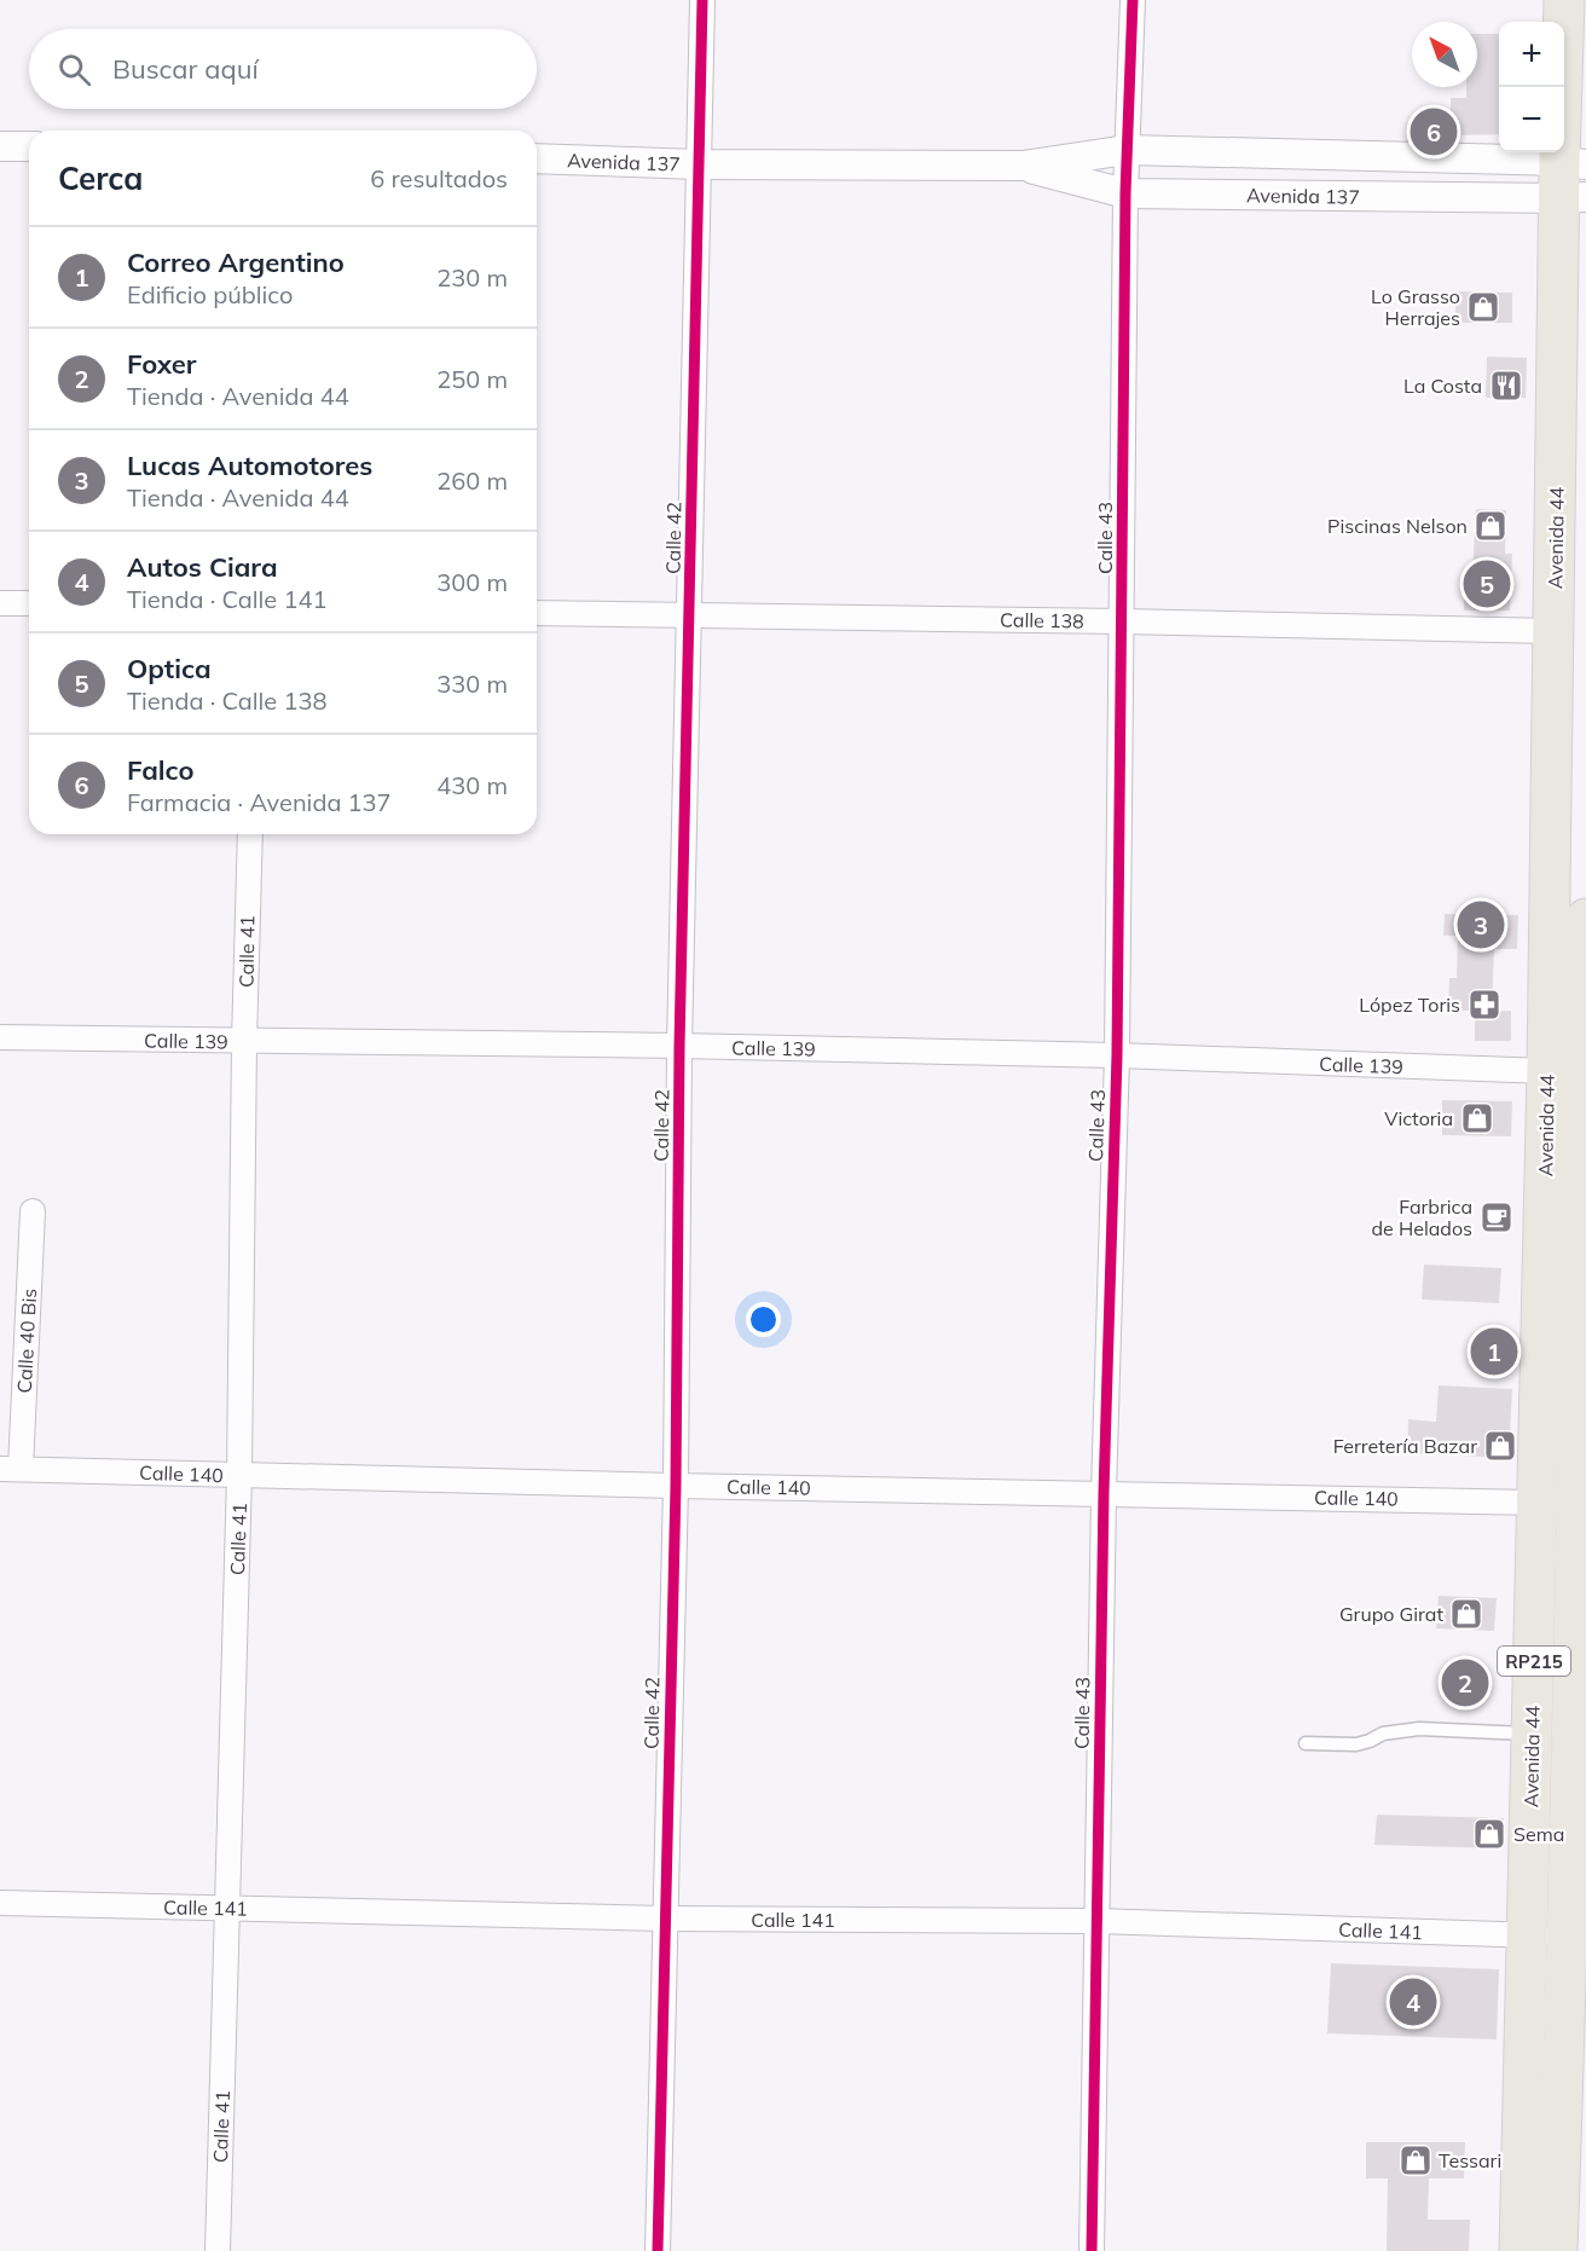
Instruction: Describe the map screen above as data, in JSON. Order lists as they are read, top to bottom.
{
  "streets": {
    "highway": ["Avenida 44", "RP215"],
    "street": [
      "Avenida 137",
      "Calle 42",
      "Calle 43",
      "Calle 138",
      "Calle 41",
      "Calle 139",
      "Calle 40 Bis",
      "Calle 140",
      "Calle 141"
    ]
  },
  "crossings": [
    ["Avenida 137", "Calle 42"],
    ["Avenida 137", "Calle 43"],
    ["Avenida 137", "Avenida 44"],
    ["Calle 42", "Calle 138"],
    ["Calle 42", "Calle 139"],
    ["Calle 42", "Calle 140"],
    ["Calle 42", "Calle 141"],
    ["Calle 43", "Calle 138"],
    ["Calle 43", "Calle 139"],
    ["Calle 43", "Calle 140"],
    ["Calle 43", "Calle 141"],
    ["Avenida 44", "Calle 138"],
    ["Avenida 44", "Calle 139"],
    ["Avenida 44", "Calle 140"],
    ["Avenida 44", "Calle 141"],
    ["Calle 41", "Calle 139"],
    ["Calle 41", "Calle 140"],
    ["Calle 41", "Calle 141"],
    ["Calle 40 Bis", "Calle 140"]
  ],
  "places": {
    "shop": [
      "Lo Grasso Herrajes",
      "Piscinas Nelson",
      "Victoria",
      "Ferretería Bazar",
      "Grupo Girat",
      "Sema",
      "Tessari"
    ],
    "restaurant": ["La Costa"],
    "pharmacy": ["López Toris"],
    "cafe": ["Farbrica de Helados"]
  },
  "north": "top left",
  "page": {
    "map_buttons": ["+", "−"],
    "search": "Buscar aquí",
    "pins": [
      "6",
      "5",
      "3",
      "1",
      "2",
      "4"
    ],
    "heading": ["Cerca", "6 resultados"],
    "list": [
      {
        "mark": "1",
        "name": "Correo Argentino",
        "note": "Edificio público",
        "value": "230 m"
      },
      {
        "mark": "2",
        "name": "Foxer",
        "note": "Tienda · Avenida 44",
        "value": "250 m"
      },
      {
        "mark": "3",
        "name": "Lucas Automotores",
        "note": "Tienda · Avenida 44",
        "value": "260 m"
      },
      {
        "mark": "4",
        "name": "Autos Ciara",
        "note": "Tienda · Calle 141",
        "value": "300 m"
      },
      {
        "mark": "5",
        "name": "Optica",
        "note": "Tienda · Calle 138",
        "value": "330 m"
      },
      {
        "mark": "6",
        "name": "Falco",
        "note": "Farmacia · Avenida 137",
        "value": "430 m"
      }
    ]
  }
}
